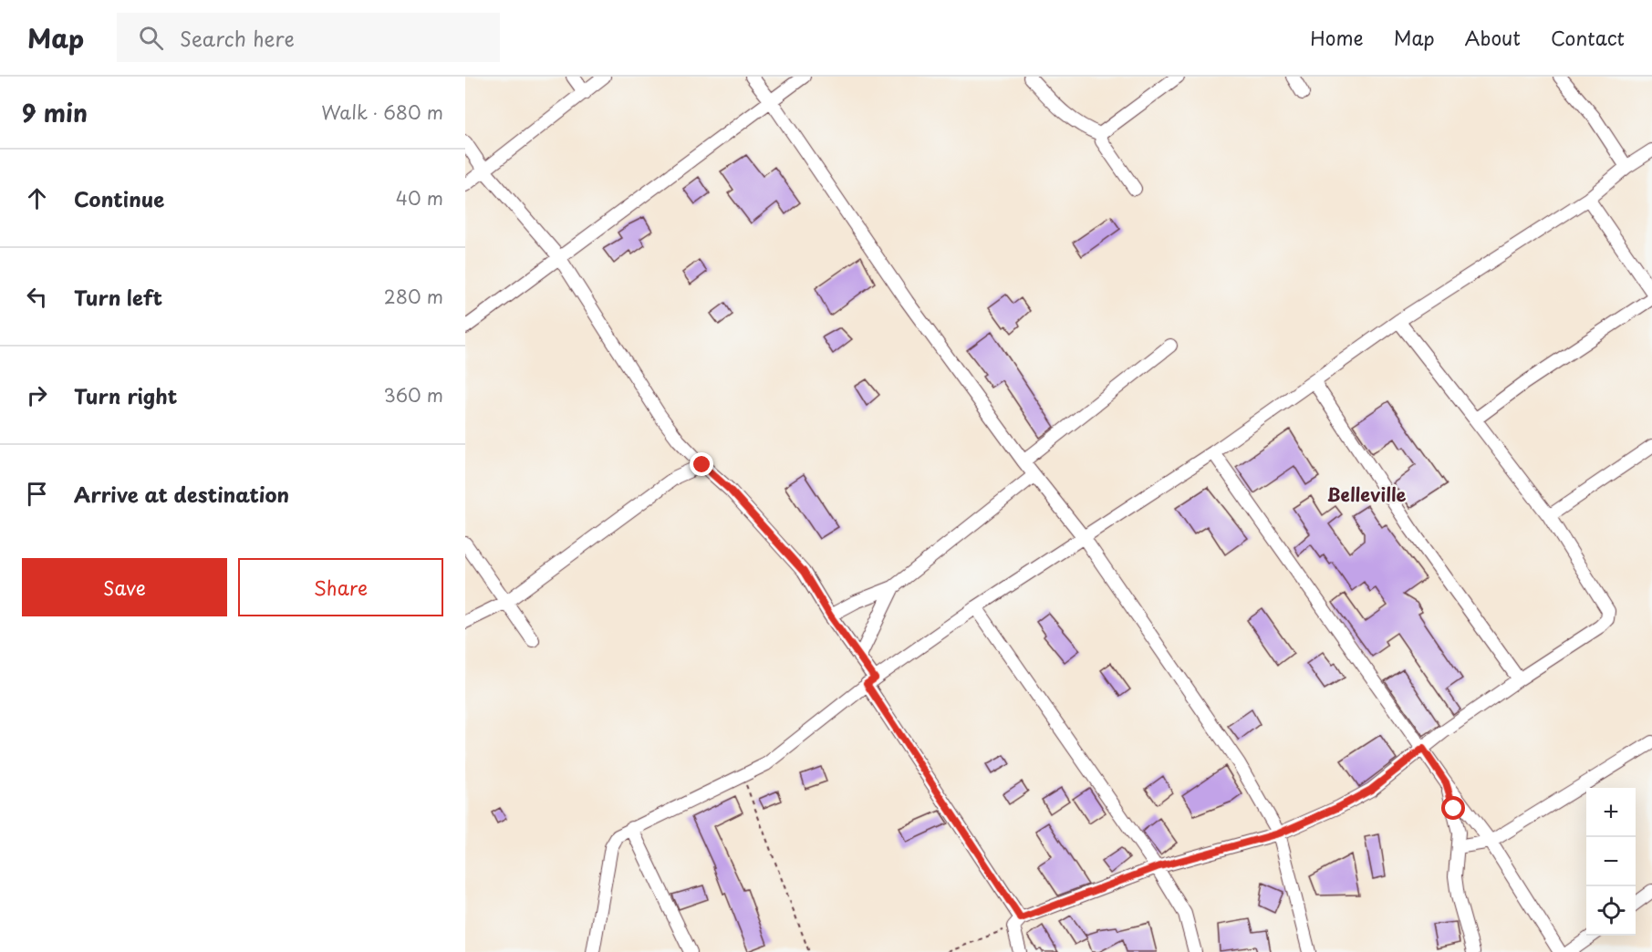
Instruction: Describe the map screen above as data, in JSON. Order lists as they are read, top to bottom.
{
  "districts": ["Belleville"],
  "page": {
    "header": "Map",
    "search": "Search here",
    "nav": [
      "Home",
      "Map",
      "About",
      "Contact"
    ],
    "heading": ["9 min", "Walk · 680 m"],
    "list": [
      ["Continue", "40 m"],
      ["Turn left", "280 m"],
      ["Turn right", "360 m"],
      "Arrive at destination"
    ],
    "buttons": ["Save", "Share"],
    "map_buttons": ["+", "−"]
  }
}
